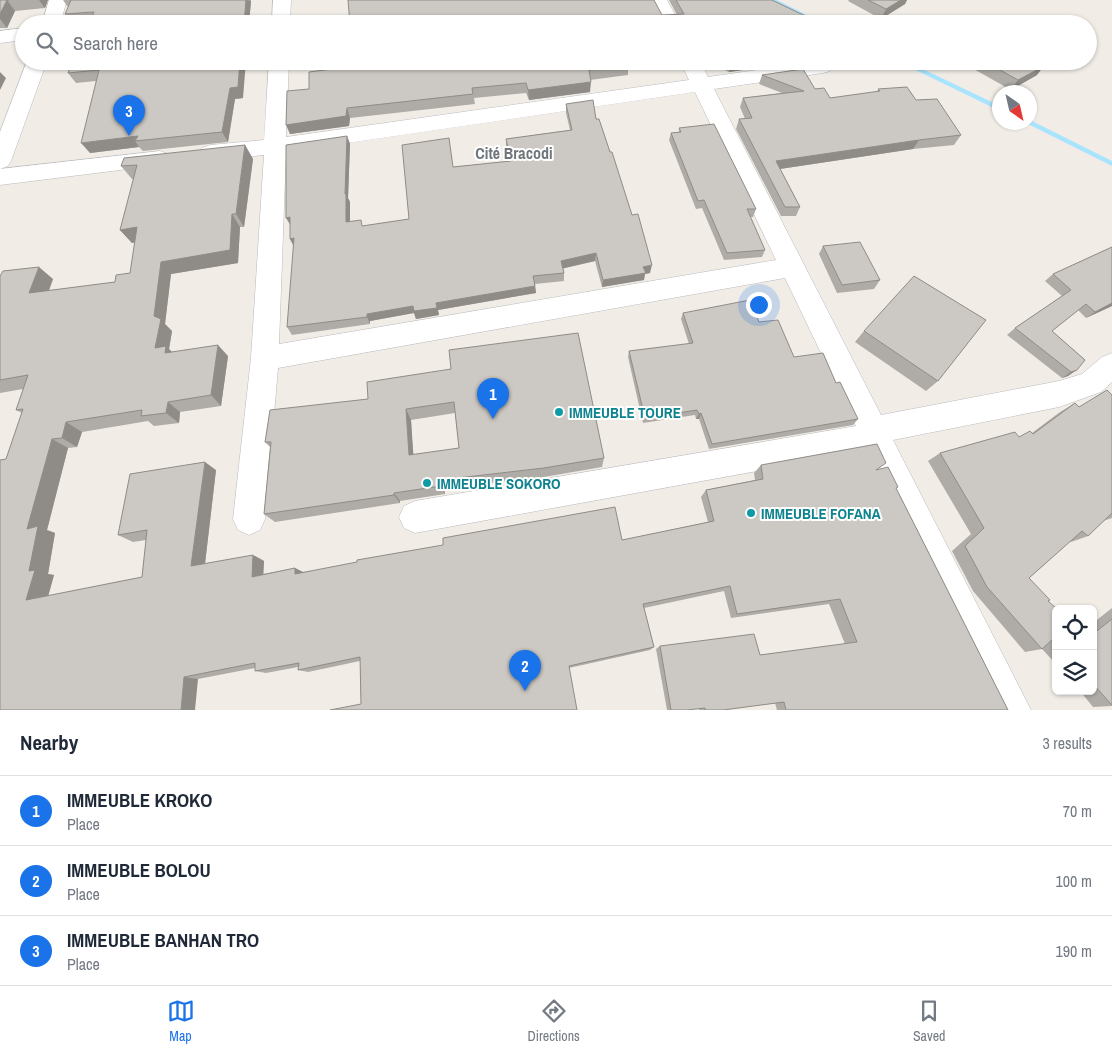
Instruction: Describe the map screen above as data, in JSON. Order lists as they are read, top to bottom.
{
  "districts": ["Cité Bracodi"],
  "places": ["IMMEUBLE TOURE", "IMMEUBLE SOKORO", "IMMEUBLE FOFANA"],
  "north": "bottom right",
  "page": {
    "search": "Search here",
    "pins": ["3", "1", "2"],
    "heading": ["Nearby", "3 results"],
    "list": [
      {
        "mark": "1",
        "name": "IMMEUBLE KROKO",
        "note": "Place",
        "value": "70 m"
      },
      {
        "mark": "2",
        "name": "IMMEUBLE BOLOU",
        "note": "Place",
        "value": "100 m"
      },
      {
        "mark": "3",
        "name": "IMMEUBLE BANHAN TRO",
        "note": "Place",
        "value": "190 m"
      }
    ],
    "nav": ["Map", "Directions", "Saved"]
  }
}
